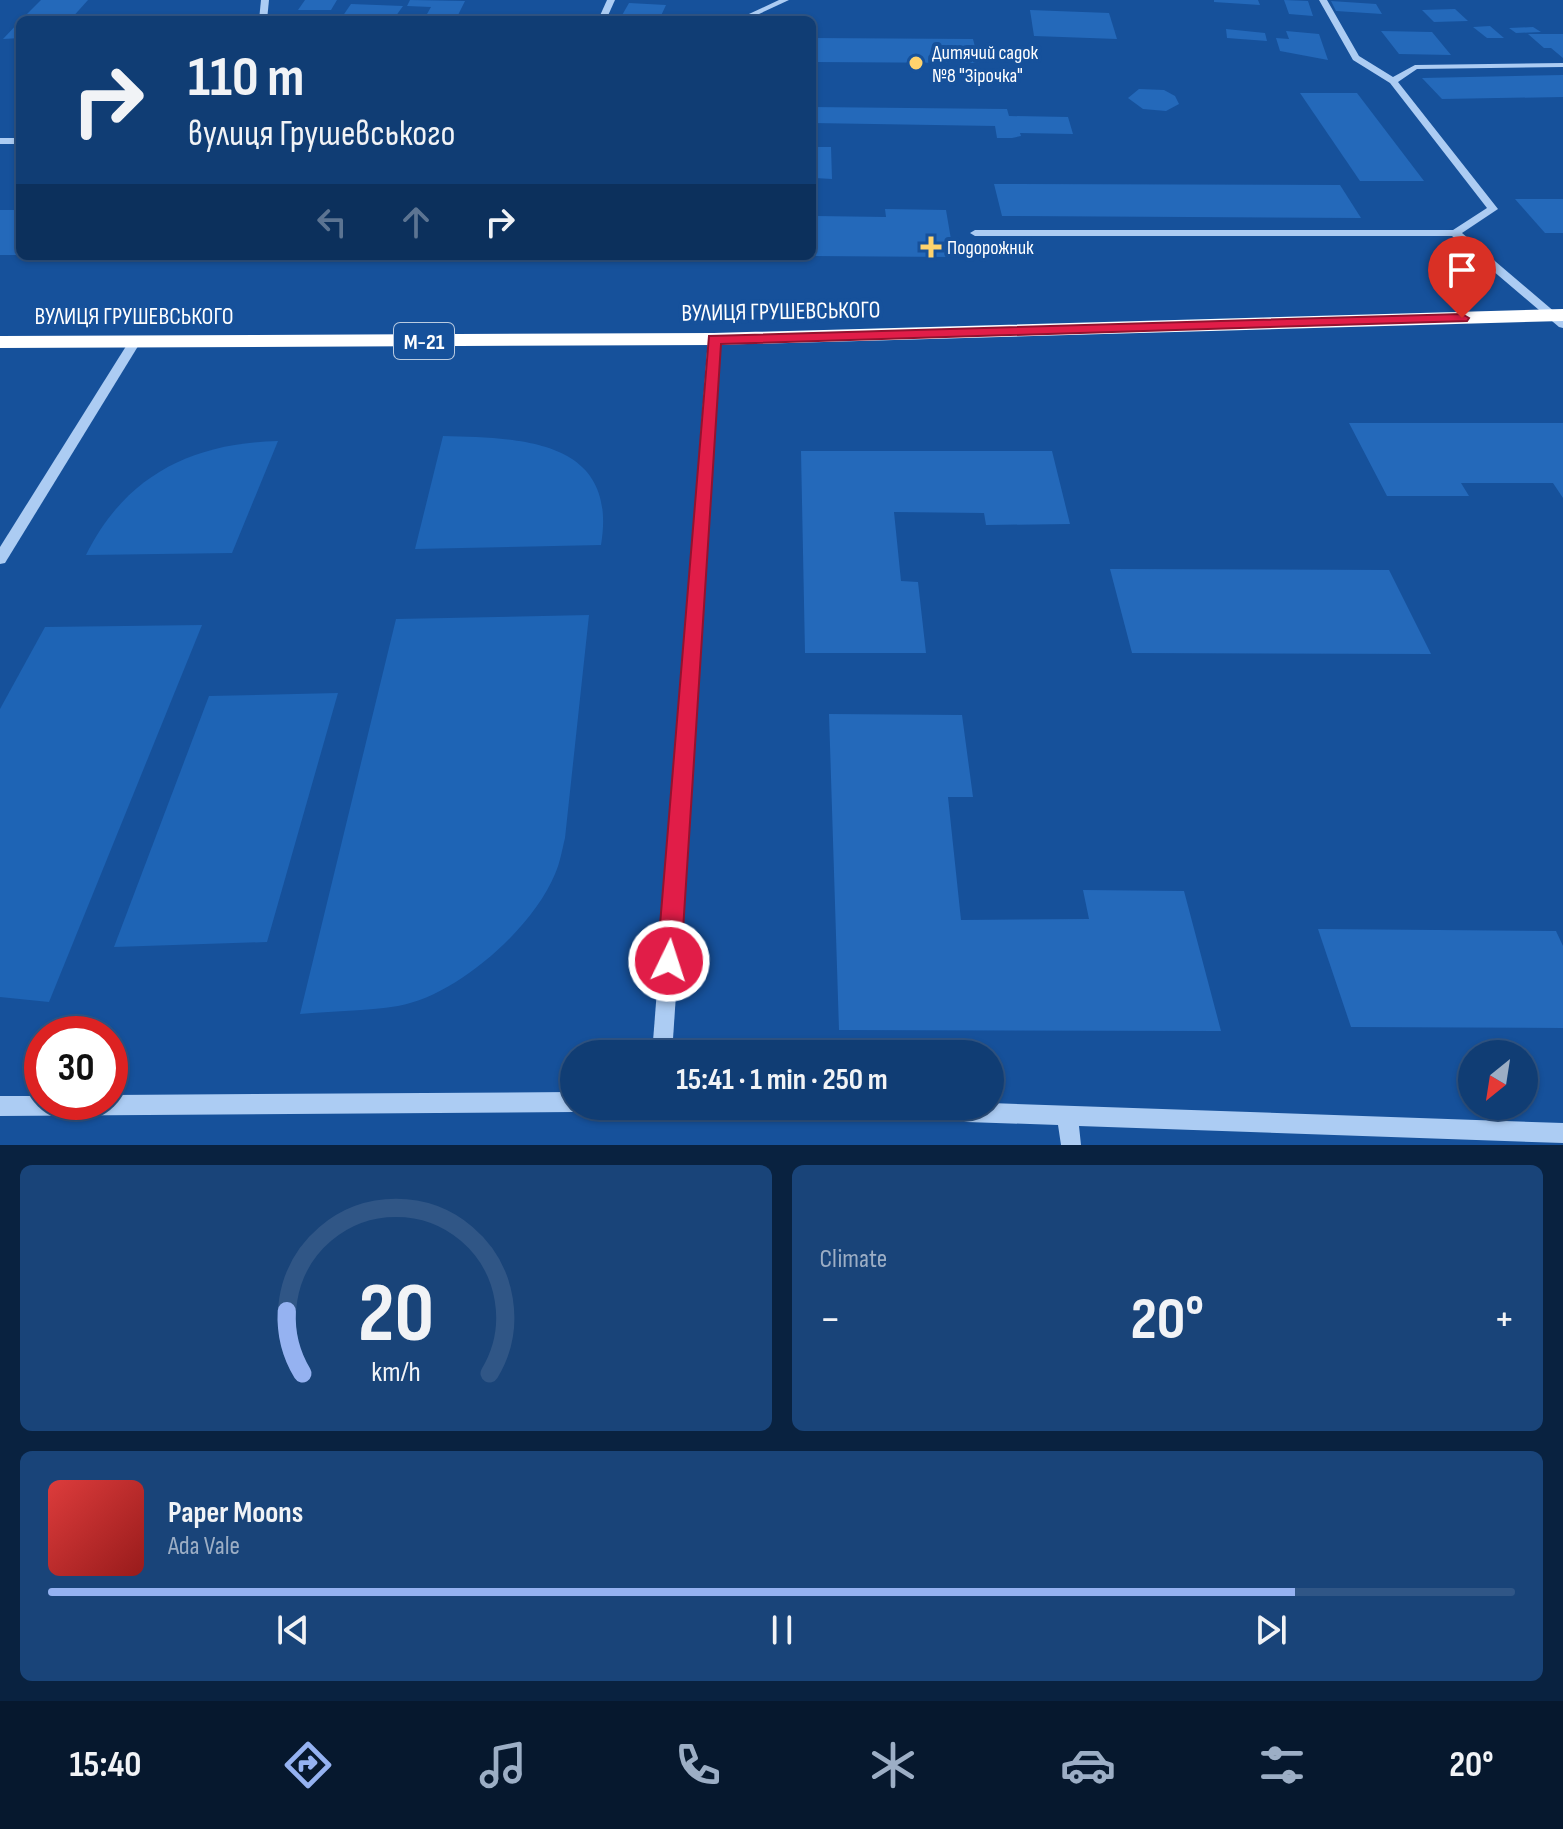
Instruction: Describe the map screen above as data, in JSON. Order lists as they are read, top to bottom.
{
  "streets": {
    "highway": ["ВУЛИЦЯ ГРУШЕВСЬКОГО", "М-21"]
  },
  "places": {
    "other": ["Дитячий садок №8 \"Зірочка\""],
    "health": ["Подорожник"]
  },
  "north": "bottom left",
  "page": {
    "turn": ["110 m", "вулиця Грушевського"],
    "limit": "30",
    "trip": "15:41 · 1 min · 250 m",
    "tile": "Climate",
    "heat": ["−", "20°", "+"],
    "song": ["Paper Moons", "Ada Vale"],
    "tabs": ["15:40", "20°"],
    "gauge": ["20", "km/h"]
  }
}
